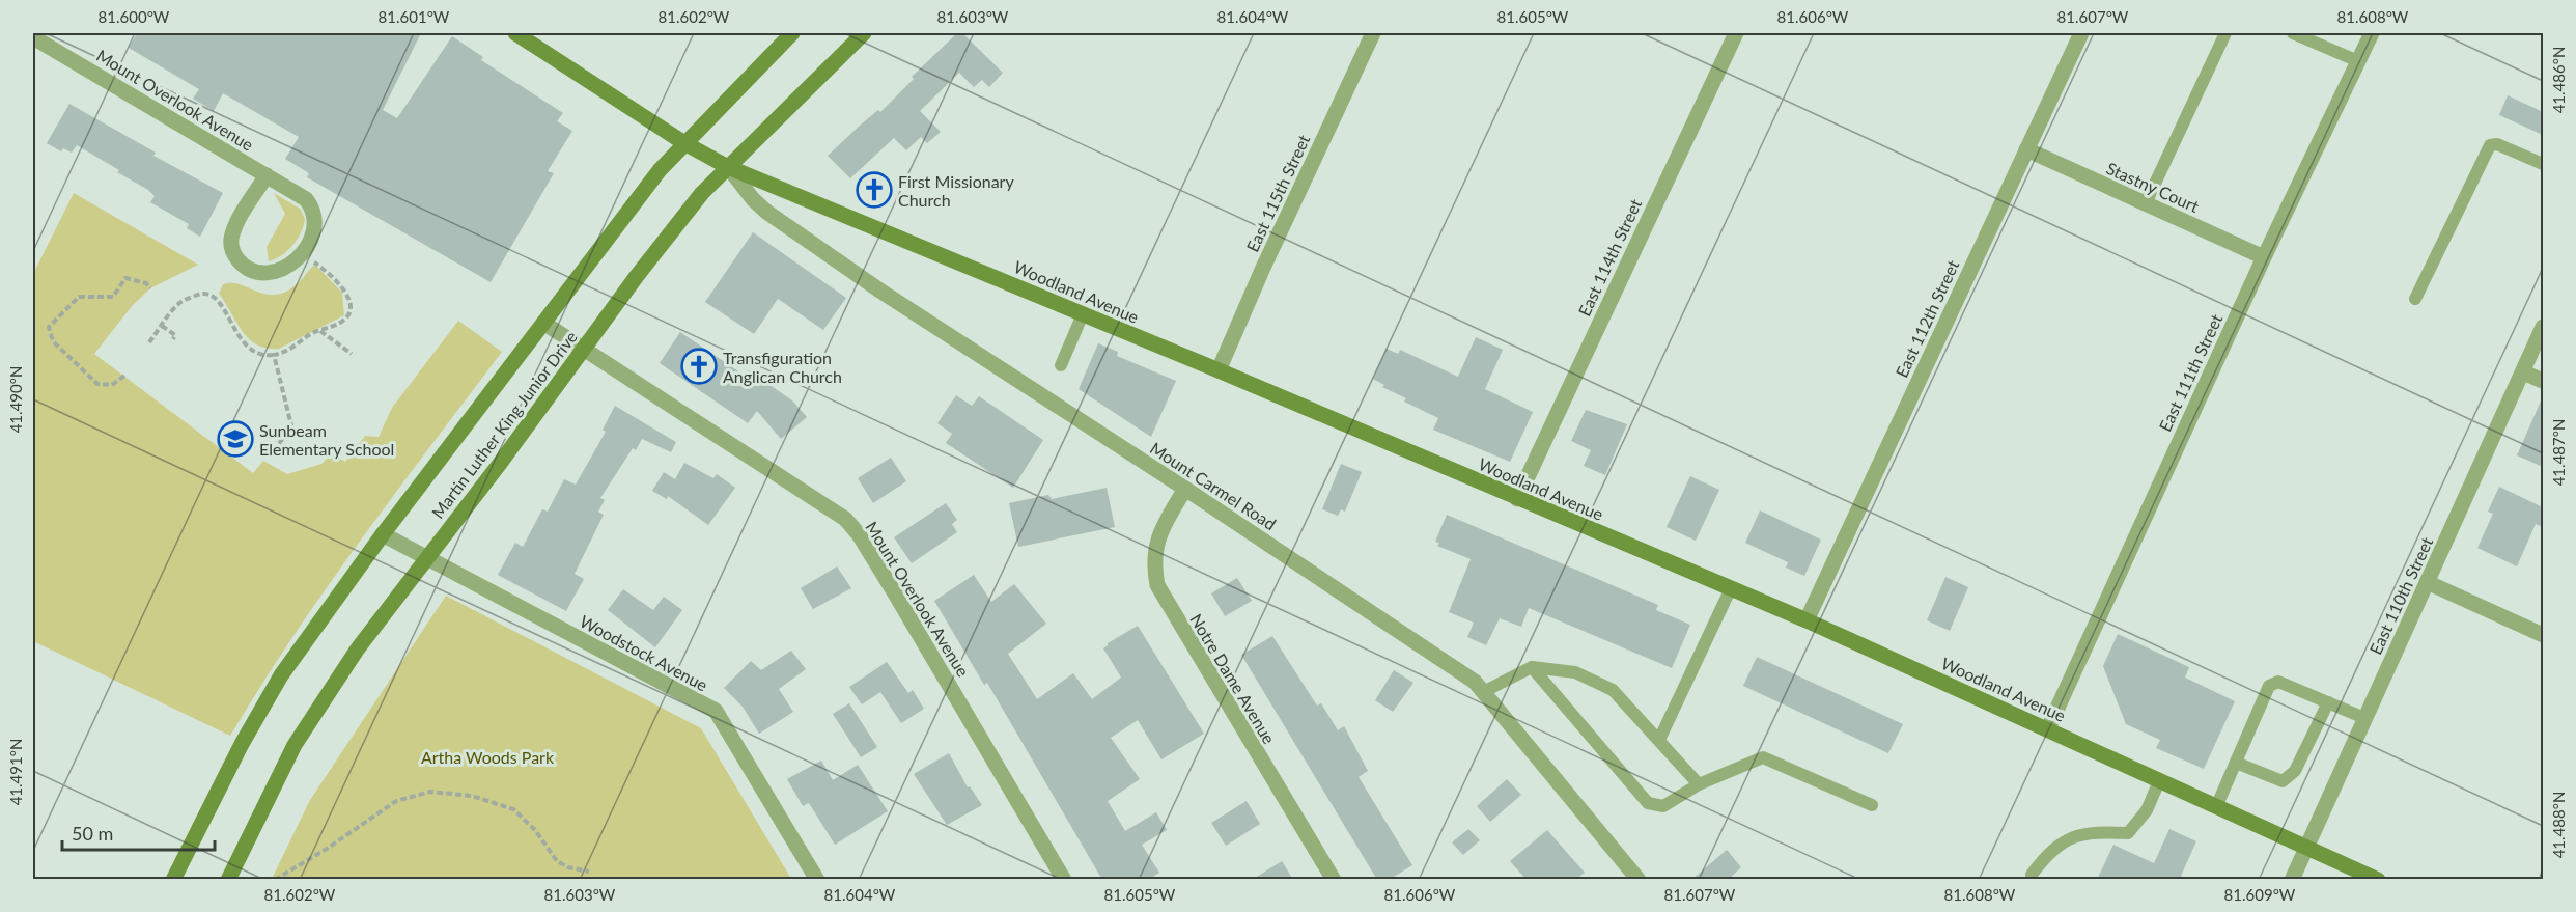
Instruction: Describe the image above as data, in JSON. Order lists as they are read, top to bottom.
{
  "streets": {
    "main road": ["Woodland Avenue", "Martin Luther King Junior Drive"],
    "street": [
      "Mount Overlook Avenue",
      "Stastny Court",
      "East 115th Street",
      "East 114th Street",
      "East 112th Street",
      "East 111th Street",
      "Mount Carmel Road",
      "East 110th Street",
      "Woodstock Avenue",
      "Notre Dame Avenue"
    ]
  },
  "crossings": [
    ["Mount Overlook Avenue", "Martin Luther King Junior Drive"],
    ["Stastny Court", "East 112th Street"],
    ["Stastny Court", "East 111th Street"],
    ["East 115th Street", "Woodland Avenue"],
    ["East 114th Street", "Woodland Avenue"],
    ["Woodland Avenue", "East 112th Street"],
    ["Woodland Avenue", "East 111th Street"],
    ["Woodland Avenue", "Martin Luther King Junior Drive"],
    ["Woodland Avenue", "Mount Carmel Road"],
    ["Woodland Avenue", "East 110th Street"],
    ["Martin Luther King Junior Drive", "Mount Carmel Road"],
    ["Martin Luther King Junior Drive", "Woodstock Avenue"],
    ["Mount Carmel Road", "Notre Dame Avenue"]
  ],
  "parks": ["Artha Woods Park"],
  "places": {
    "church": ["First Missionary Church", "Transfiguration Anglican Church"],
    "school or university": ["Sunbeam Elementary School"]
  },
  "scale_bar": "50 m",
  "coordinates": [
    "81.600°W",
    "81.601°W",
    "81.602°W",
    "81.603°W",
    "81.604°W",
    "81.605°W",
    "81.606°W",
    "81.607°W",
    "81.608°W",
    "41.486°N",
    "41.490°N",
    "41.487°N",
    "41.491°N",
    "41.488°N",
    "81.609°W"
  ]
}
